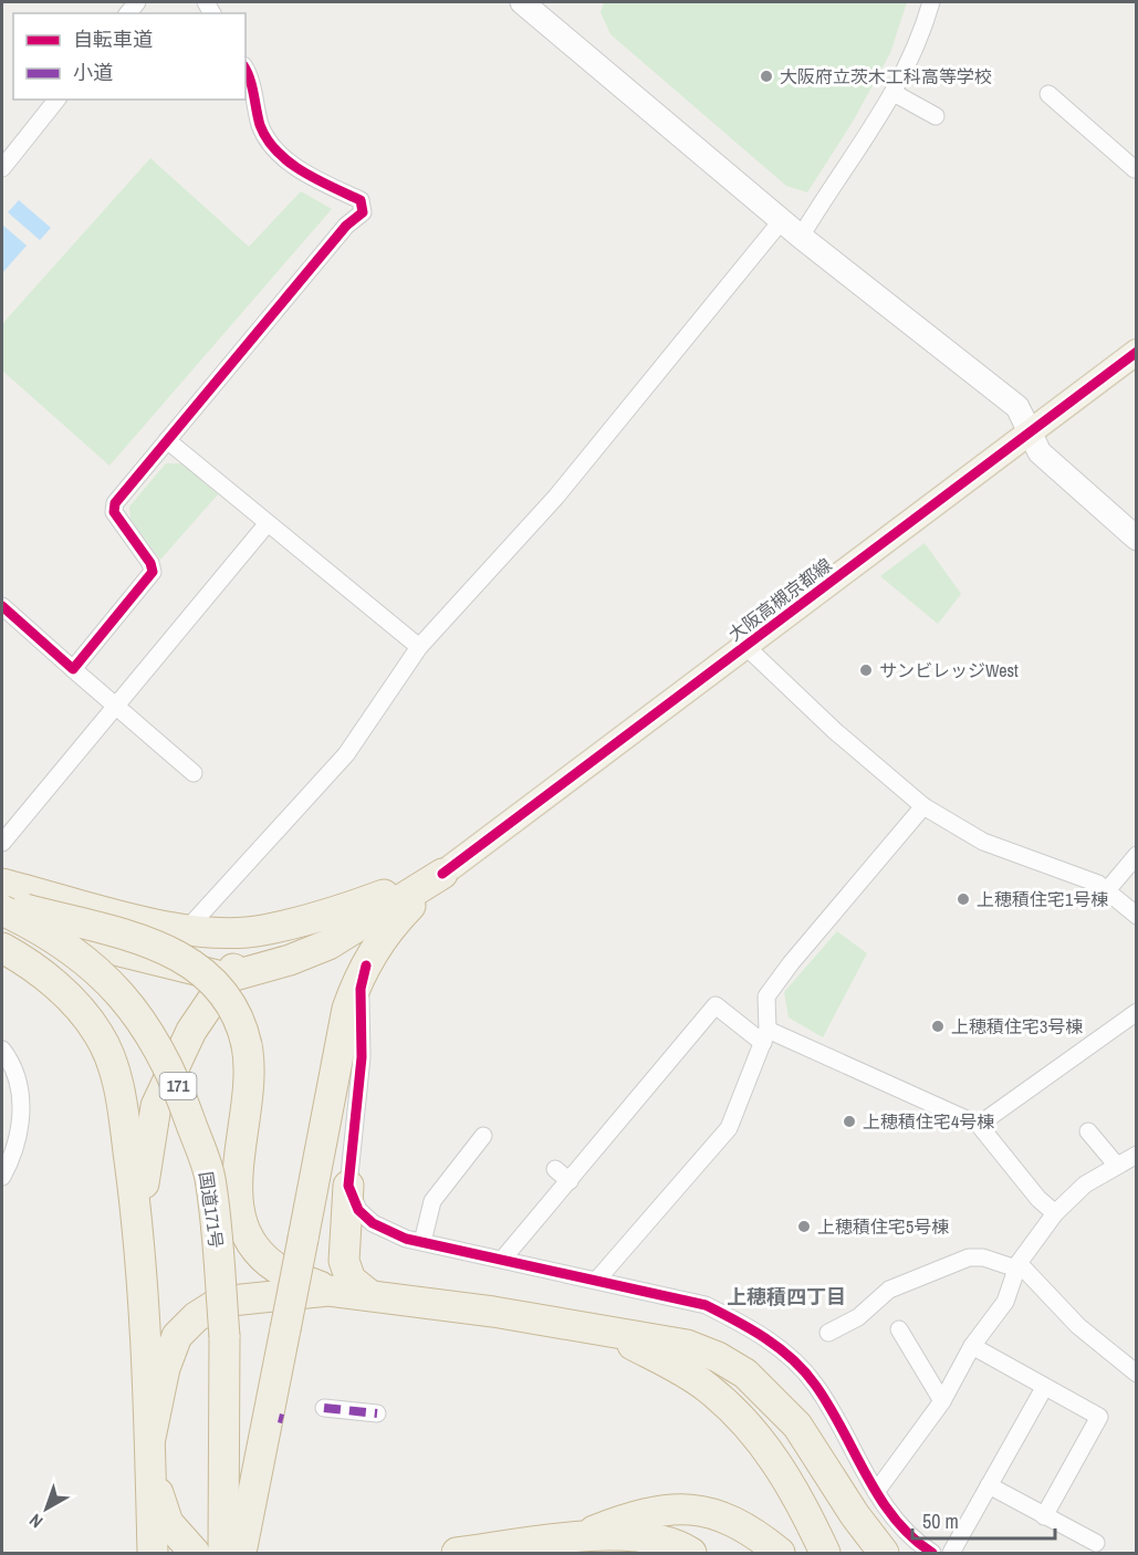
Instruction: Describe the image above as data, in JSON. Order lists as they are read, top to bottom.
{
  "streets": {
    "highway": ["171", "国道171号"],
    "main road": ["大阪高槻京都線"]
  },
  "districts": ["上穂積四丁目"],
  "places": [
    "大阪府立茨木工科高等学校",
    "サンビレッジWest",
    "上穂積住宅1号棟",
    "上穂積住宅3号棟",
    "上穂積住宅4号棟",
    "上穂積住宅5号棟"
  ],
  "legend": ["自転車道", "小道"],
  "scale_bar": "50 m",
  "north": "bottom left"
}
